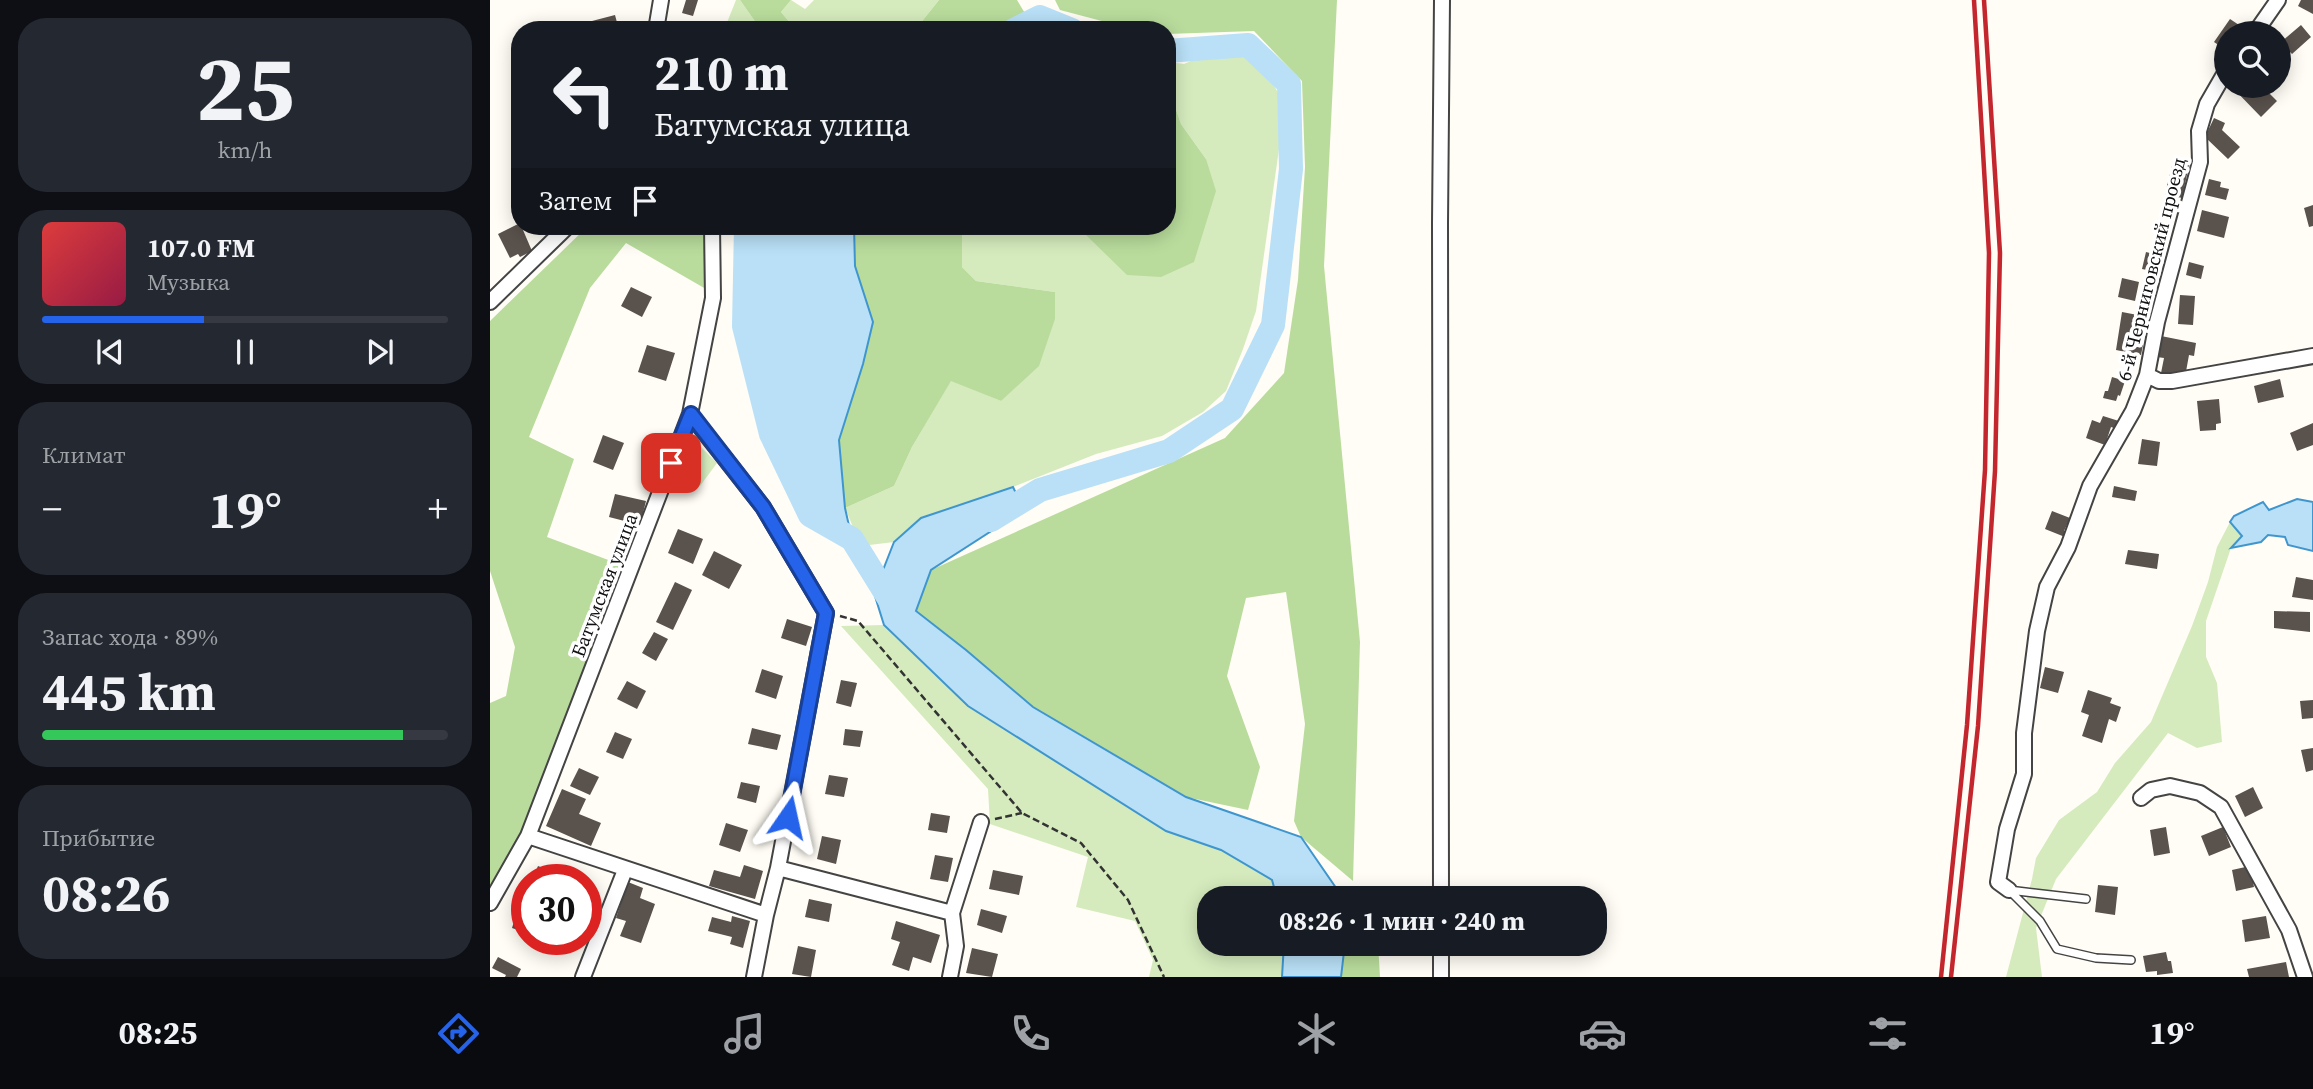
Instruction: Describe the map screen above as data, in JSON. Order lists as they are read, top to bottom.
{
  "streets": {
    "street": ["6-й Черниговский проезд", "Батумская улица"]
  },
  "page": {
    "tile": [
      ["25", "km/h"],
      "Климат",
      ["Запас хода · 89%", "445 km"],
      ["Прибытие", "08:26"]
    ],
    "turn": ["210 m", "Батумская улица"],
    "then": "Затем",
    "song": ["107.0 FM", "Музыка"],
    "heat": ["−", "19°", "+"],
    "limit": "30",
    "trip": "08:26 · 1 мин · 240 m",
    "tabs": ["08:25", "19°"]
  }
}
